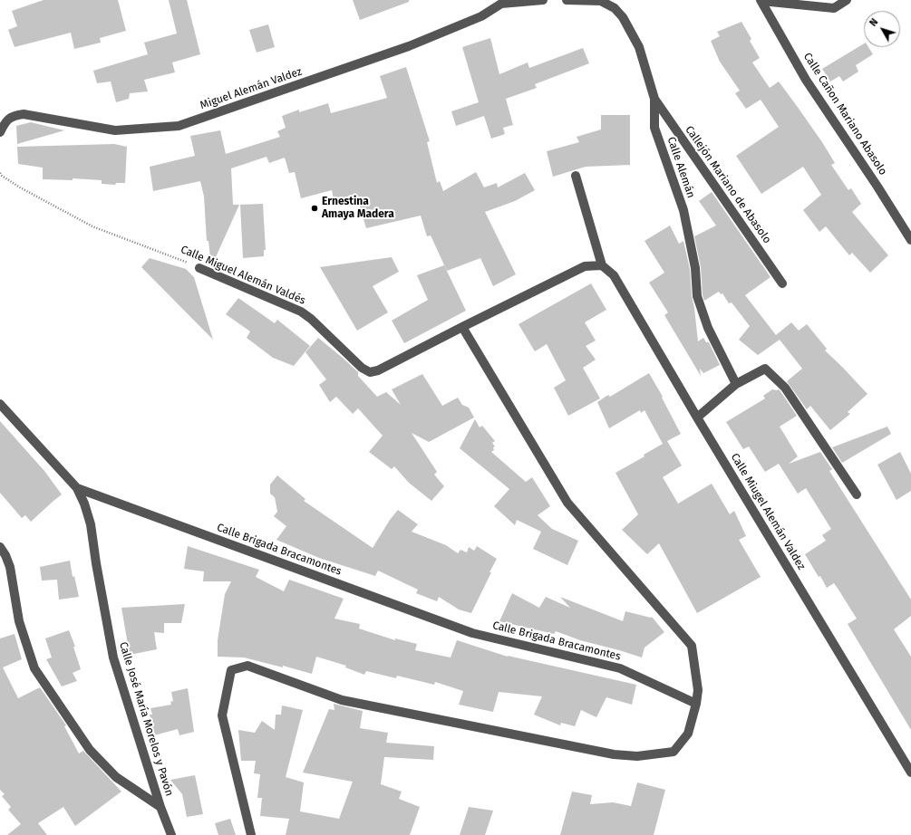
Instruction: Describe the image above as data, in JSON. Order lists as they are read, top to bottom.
{
  "streets": {
    "street": [
      "Miguel Alemán Valdez",
      "Calle Cañon Mariano Abasolo",
      "Calle Alemán",
      "Callejón Mariano de Abasolo",
      "Calle Miguel Alemán Valdés",
      "Calle Miugel Alemán Valdez",
      "Calle Brigada Bracamontes",
      "Calle José María Morelos y Pavón"
    ]
  },
  "crossings": [
    ["Calle Alemán", "Callejón Mariano de Abasolo"],
    ["Calle Miguel Alemán Valdés", "Calle Miugel Alemán Valdez"],
    ["Calle Brigada Bracamontes", "Calle José María Morelos y Pavón"]
  ],
  "places": ["Ernestina Amaya Madera"],
  "north": "top left"
}
